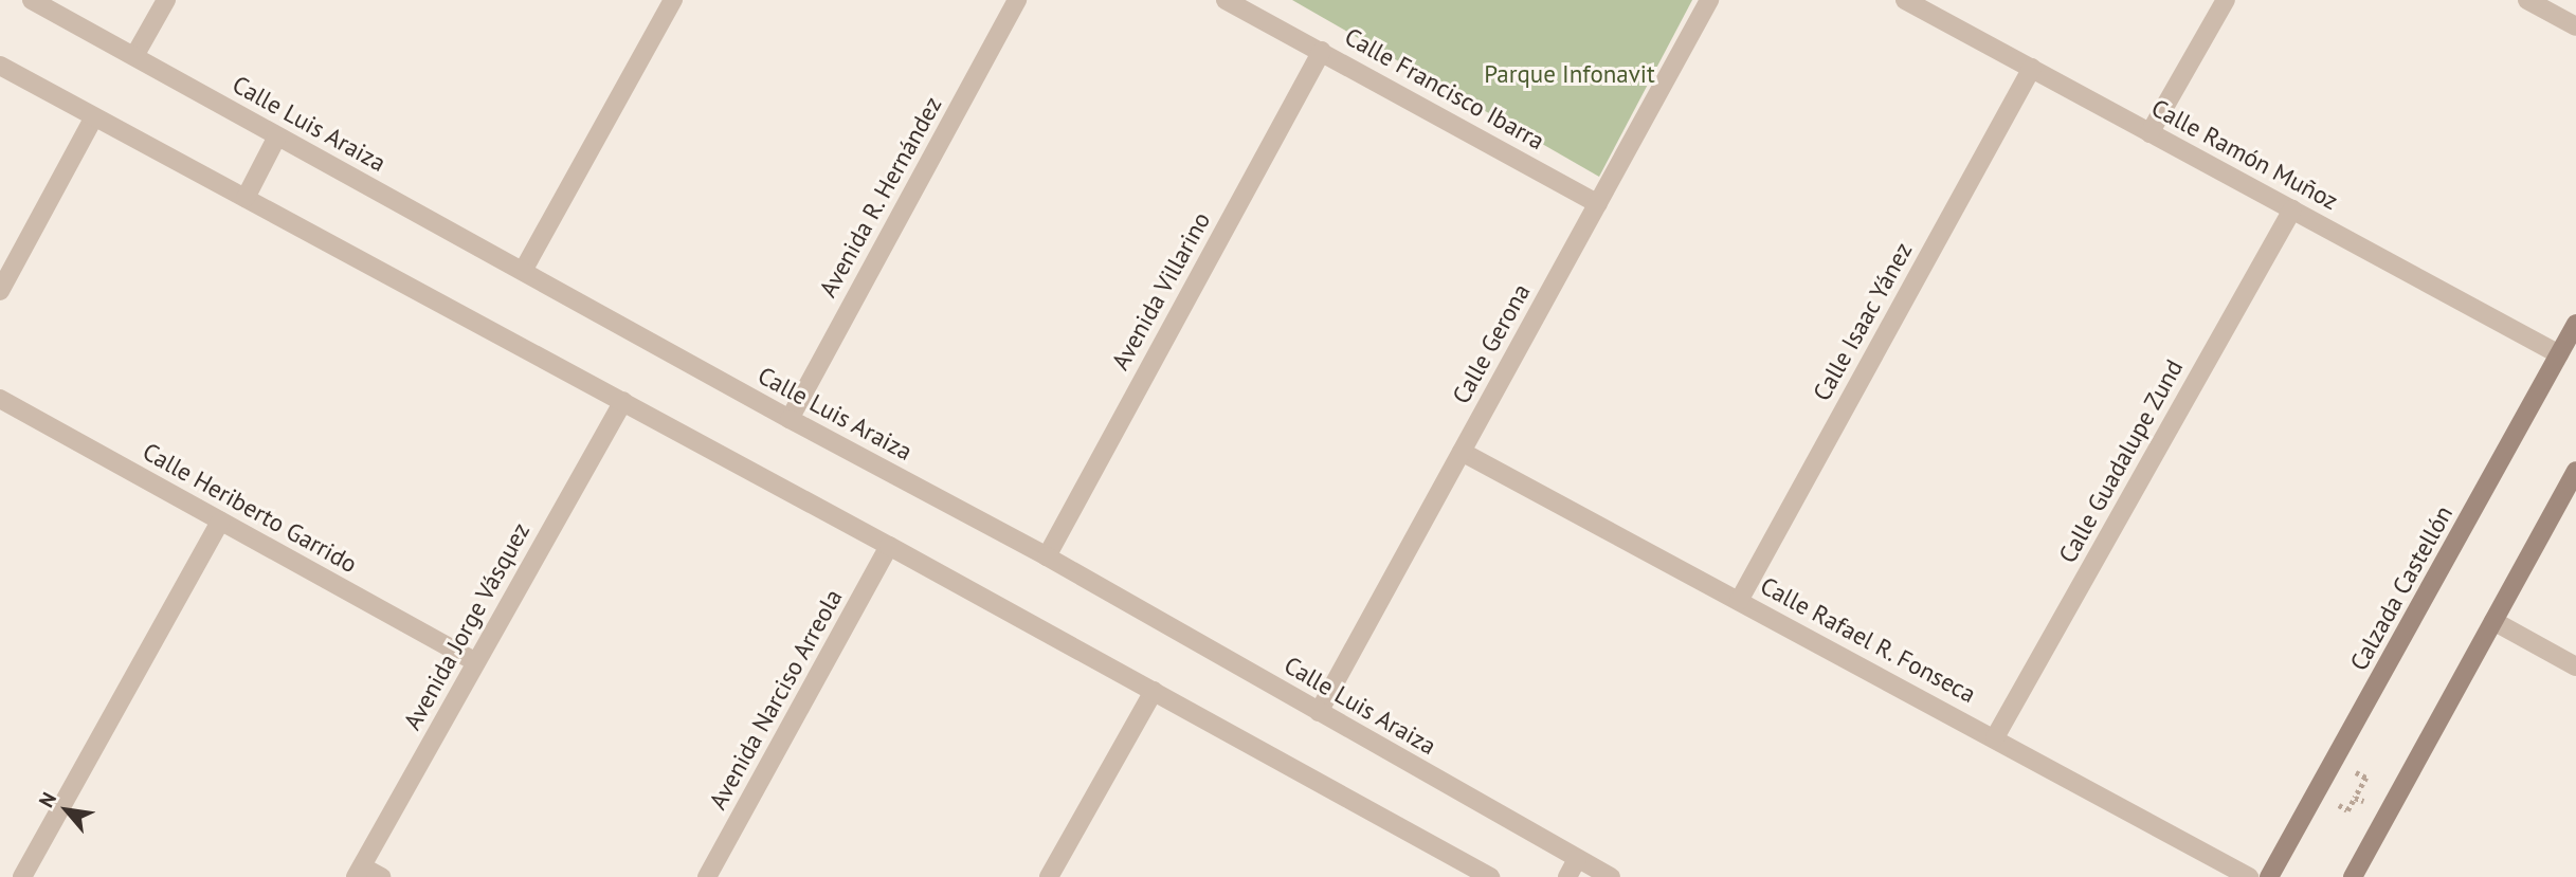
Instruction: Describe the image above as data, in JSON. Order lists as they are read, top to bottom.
{
  "streets": {
    "main road": ["Calzada Castellón"],
    "street": [
      "Calle Francisco Ibarra",
      "Calle Luis Araiza",
      "Calle Ramón Muñoz",
      "Avenida R. Hernández",
      "Avenida Villarino",
      "Calle Isaac Yánez",
      "Calle Gerona",
      "Calle Guadalupe Zund",
      "Calle Heriberto Garrido",
      "Avenida Jorge Vásquez",
      "Calle Rafael R. Fonseca",
      "Avenida Narciso Arreola"
    ]
  },
  "crossings": [
    ["Calle Francisco Ibarra", "Avenida Villarino"],
    ["Calle Francisco Ibarra", "Calle Gerona"],
    ["Calle Luis Araiza", "Avenida R. Hernández"],
    ["Calle Luis Araiza", "Avenida Villarino"],
    ["Calle Luis Araiza", "Calle Gerona"],
    ["Calle Ramón Muñoz", "Calle Isaac Yánez"],
    ["Calle Ramón Muñoz", "Calle Guadalupe Zund"],
    ["Calle Ramón Muñoz", "Calzada Castellón"],
    ["Calle Isaac Yánez", "Calle Rafael R. Fonseca"],
    ["Calle Gerona", "Calle Rafael R. Fonseca"],
    ["Calle Guadalupe Zund", "Calle Rafael R. Fonseca"],
    ["Calle Heriberto Garrido", "Avenida Jorge Vásquez"]
  ],
  "parks": ["Parque Infonavit"],
  "north": "top left"
}
